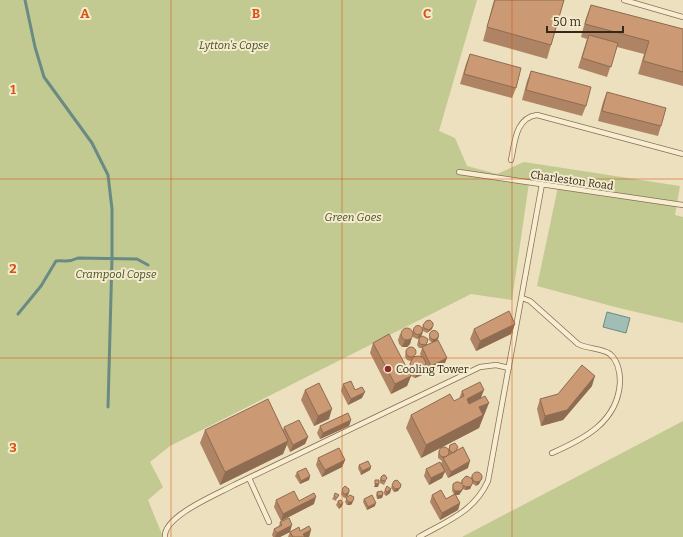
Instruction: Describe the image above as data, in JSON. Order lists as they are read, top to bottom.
{
  "streets": {
    "lane": ["Charleston Road"]
  },
  "parks": ["Lytton's Copse", "Green Goes", "Crampool Copse"],
  "places": ["Cooling Tower"],
  "scale_bar": "50 m",
  "grid": {
    "columns": ["A", "B", "C"],
    "rows": ["1", "2", "3"]
  }
}
